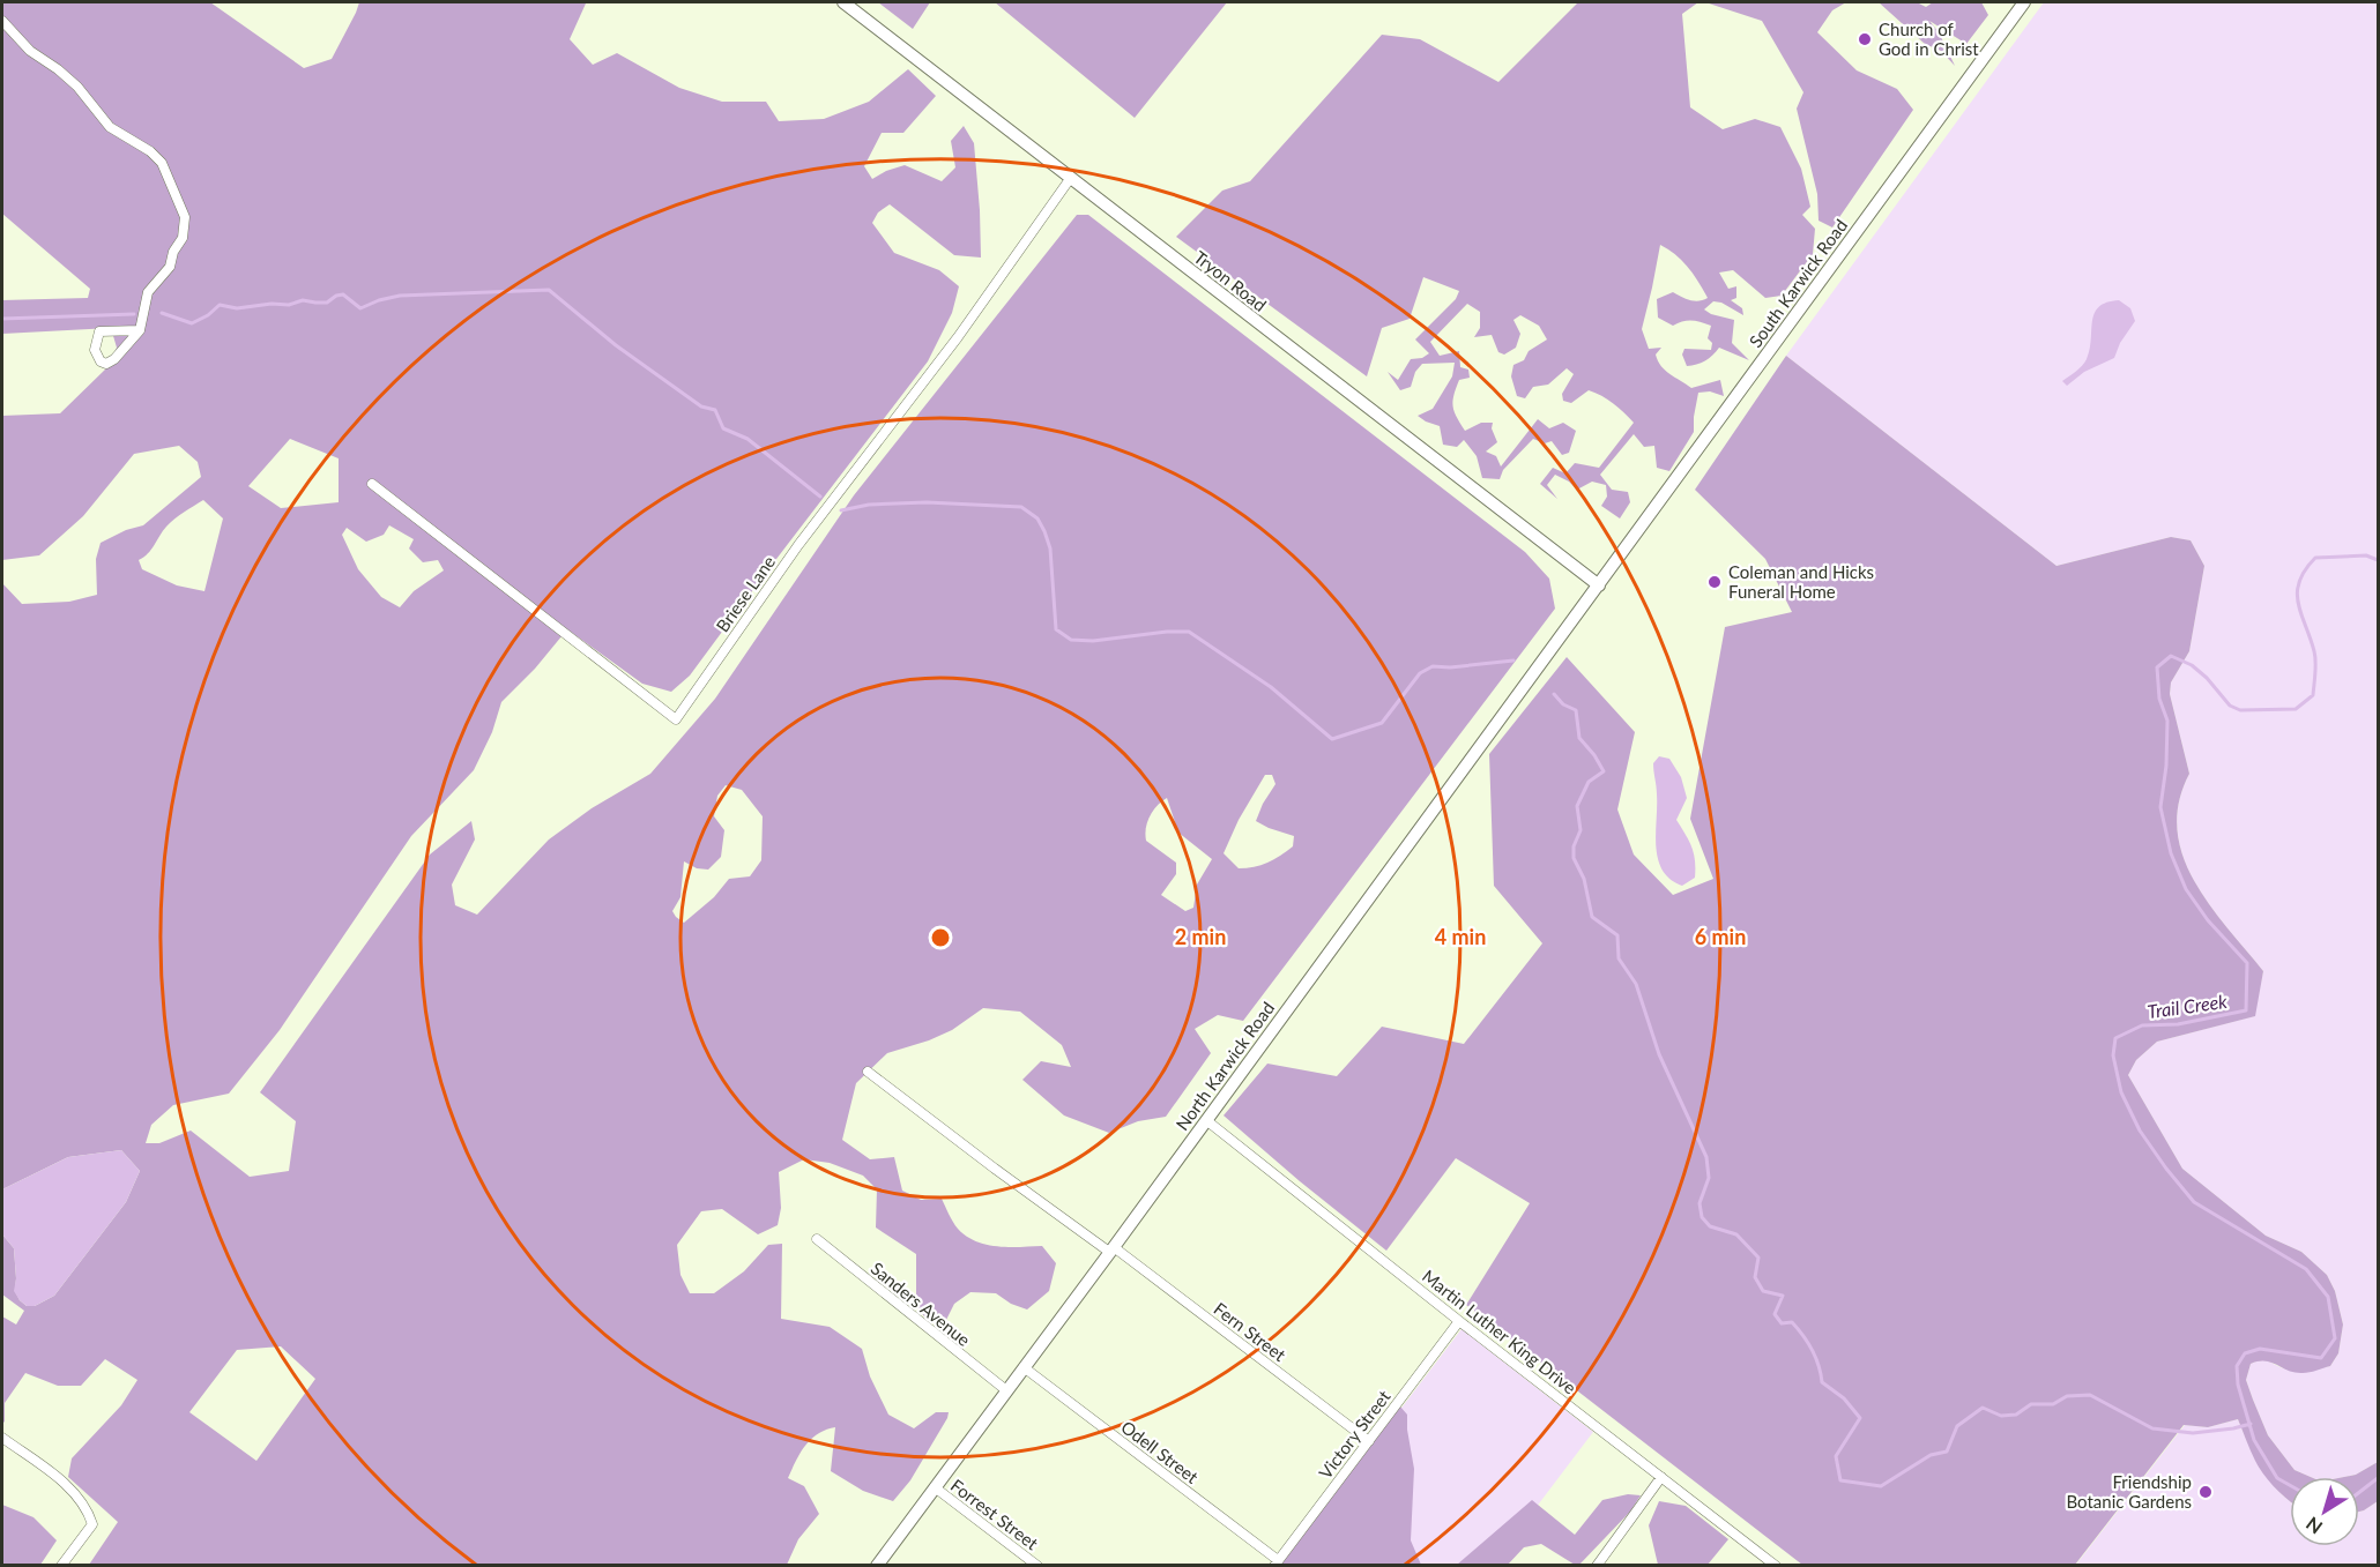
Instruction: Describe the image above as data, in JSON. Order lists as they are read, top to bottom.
{
  "streets": {
    "street": [
      "Tryon Road",
      "South Karwick Road",
      "Briese Lane",
      "North Karwick Road",
      "Sanders Avenue",
      "Fern Street",
      "Martin Luther King Drive",
      "Victory Street",
      "Odell Street",
      "Forrest Street"
    ]
  },
  "crossings": [
    ["Tryon Road", "South Karwick Road"],
    ["Tryon Road", "Briese Lane"],
    ["Tryon Road", "North Karwick Road"],
    ["South Karwick Road", "North Karwick Road"],
    ["North Karwick Road", "Sanders Avenue"],
    ["North Karwick Road", "Fern Street"],
    ["North Karwick Road", "Martin Luther King Drive"],
    ["North Karwick Road", "Odell Street"],
    ["North Karwick Road", "Forrest Street"],
    ["Fern Street", "Victory Street"],
    ["Martin Luther King Drive", "Victory Street"],
    ["Victory Street", "Odell Street"]
  ],
  "water": ["Trail Creek"],
  "places": ["Church of God in Christ", "Coleman and Hicks Funeral Home", "Friendship Botanic Gardens"],
  "north": "bottom left",
  "rings": ["2 min", "4 min", "6 min"]
}
